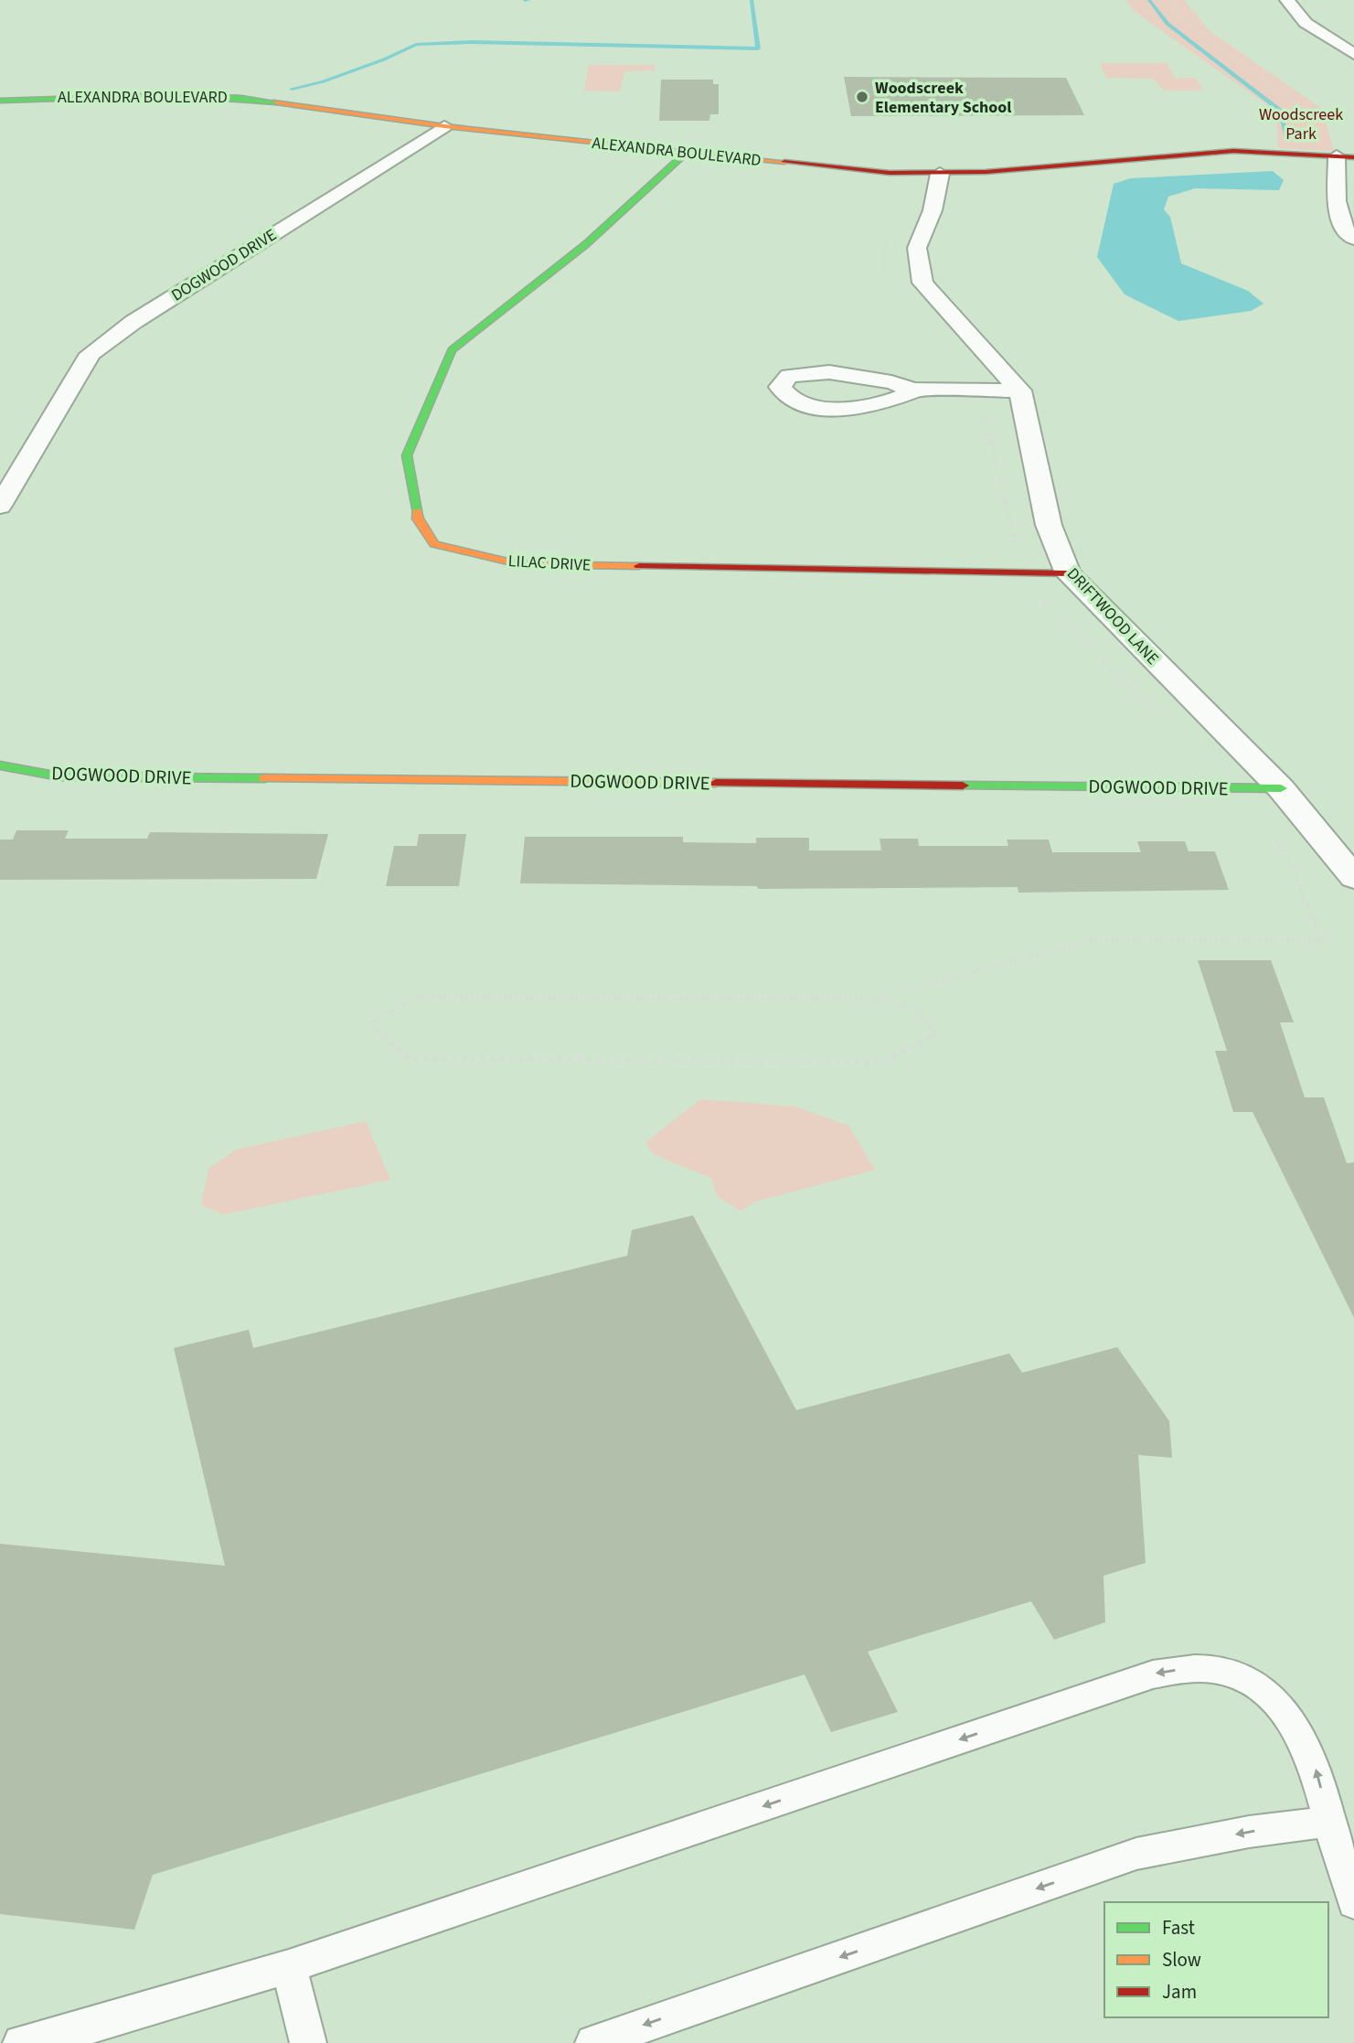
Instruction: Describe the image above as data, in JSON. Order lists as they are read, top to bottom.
{
  "streets": {
    "street": [
      "ALEXANDRA BOULEVARD",
      "DOGWOOD DRIVE",
      "LILAC DRIVE",
      "DRIFTWOOD LANE"
    ]
  },
  "crossings": [
    ["ALEXANDRA BOULEVARD", "DOGWOOD DRIVE"],
    ["ALEXANDRA BOULEVARD", "LILAC DRIVE"],
    ["DOGWOOD DRIVE", "DRIFTWOOD LANE"],
    ["LILAC DRIVE", "DRIFTWOOD LANE"]
  ],
  "parks": ["Woodscreek Park"],
  "places": ["Woodscreek Elementary School"],
  "legend": ["Fast", "Slow", "Jam"]
}
